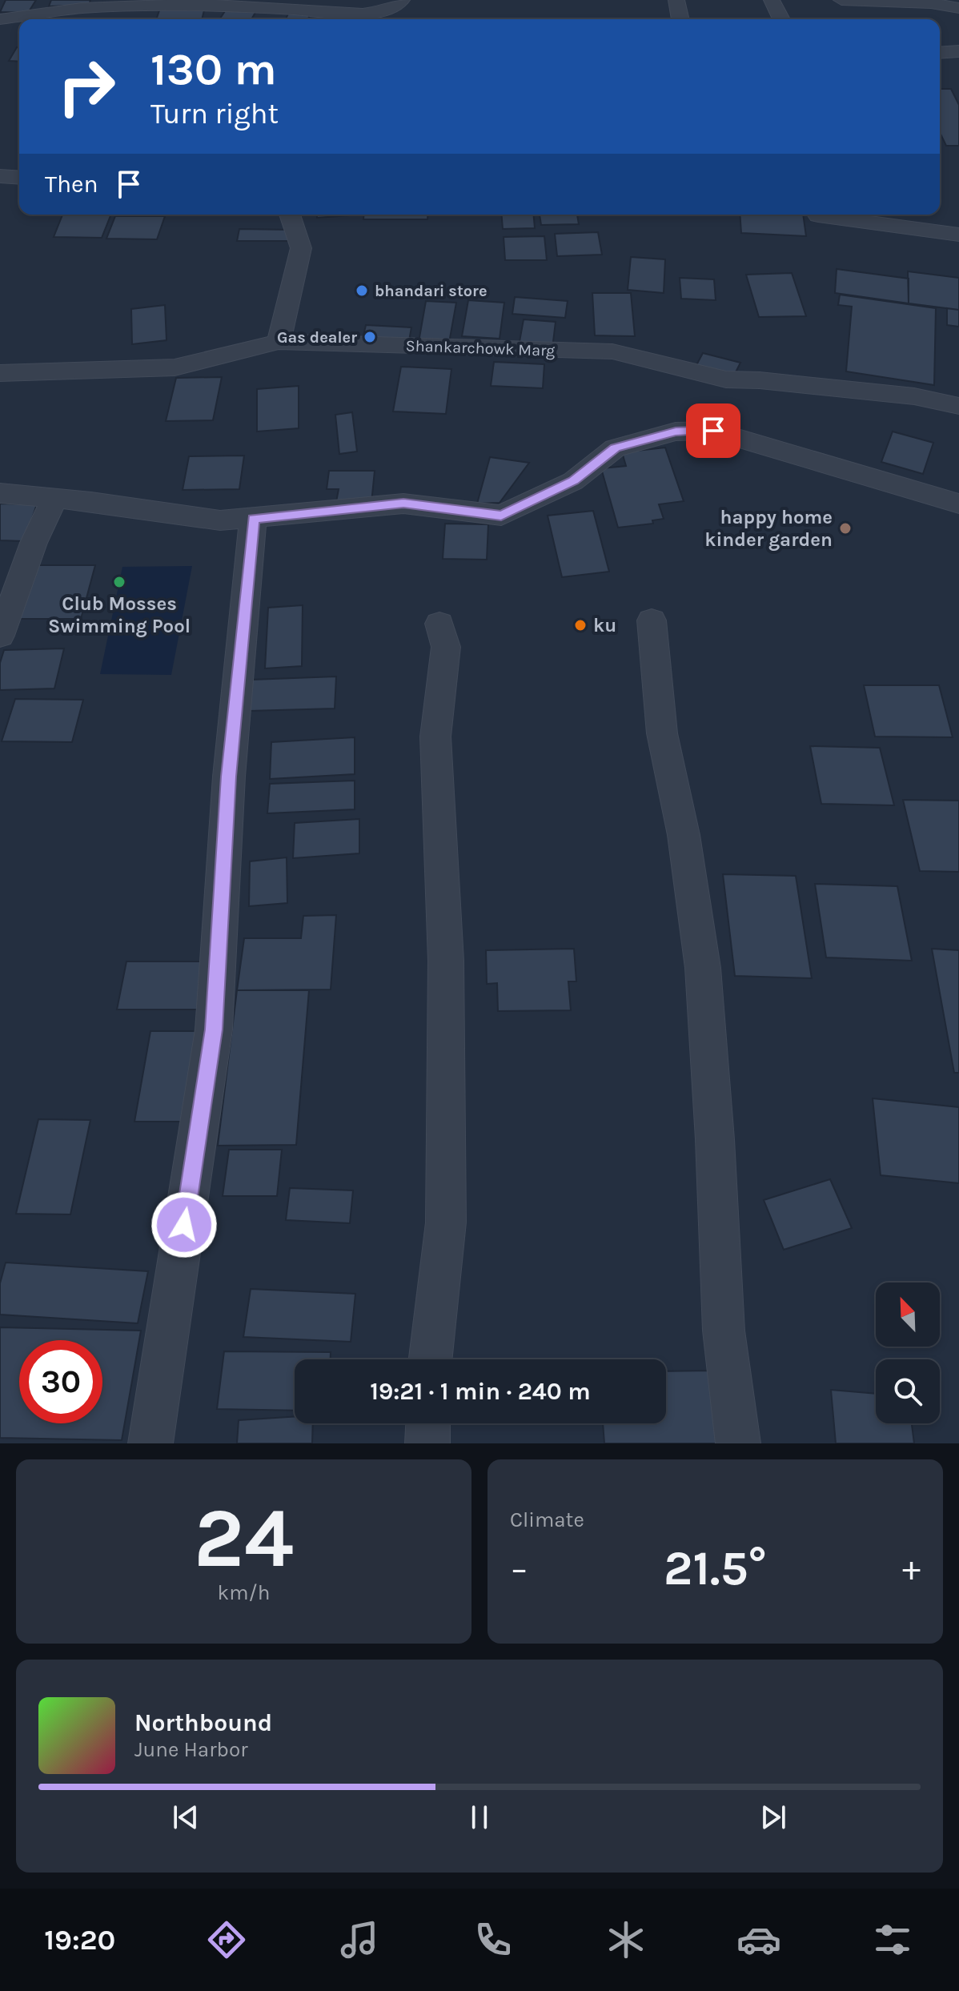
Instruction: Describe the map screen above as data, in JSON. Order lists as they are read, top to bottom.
{
  "streets": {
    "street": ["Shankarchowk Marg"]
  },
  "places": [
    "bhandari store",
    "Gas dealer",
    "happy home kinder garden",
    "Club Mosses Swimming Pool",
    "ku"
  ],
  "north": "top left",
  "page": {
    "turn": ["130 m", "Turn right"],
    "then": "Then",
    "limit": "30",
    "trip": "19:21 · 1 min · 240 m",
    "tile": [
      ["24", "km/h"],
      "Climate"
    ],
    "heat": ["−", "21.5°", "+"],
    "song": ["Northbound", "June Harbor"],
    "tabs": "19:20"
  }
}
